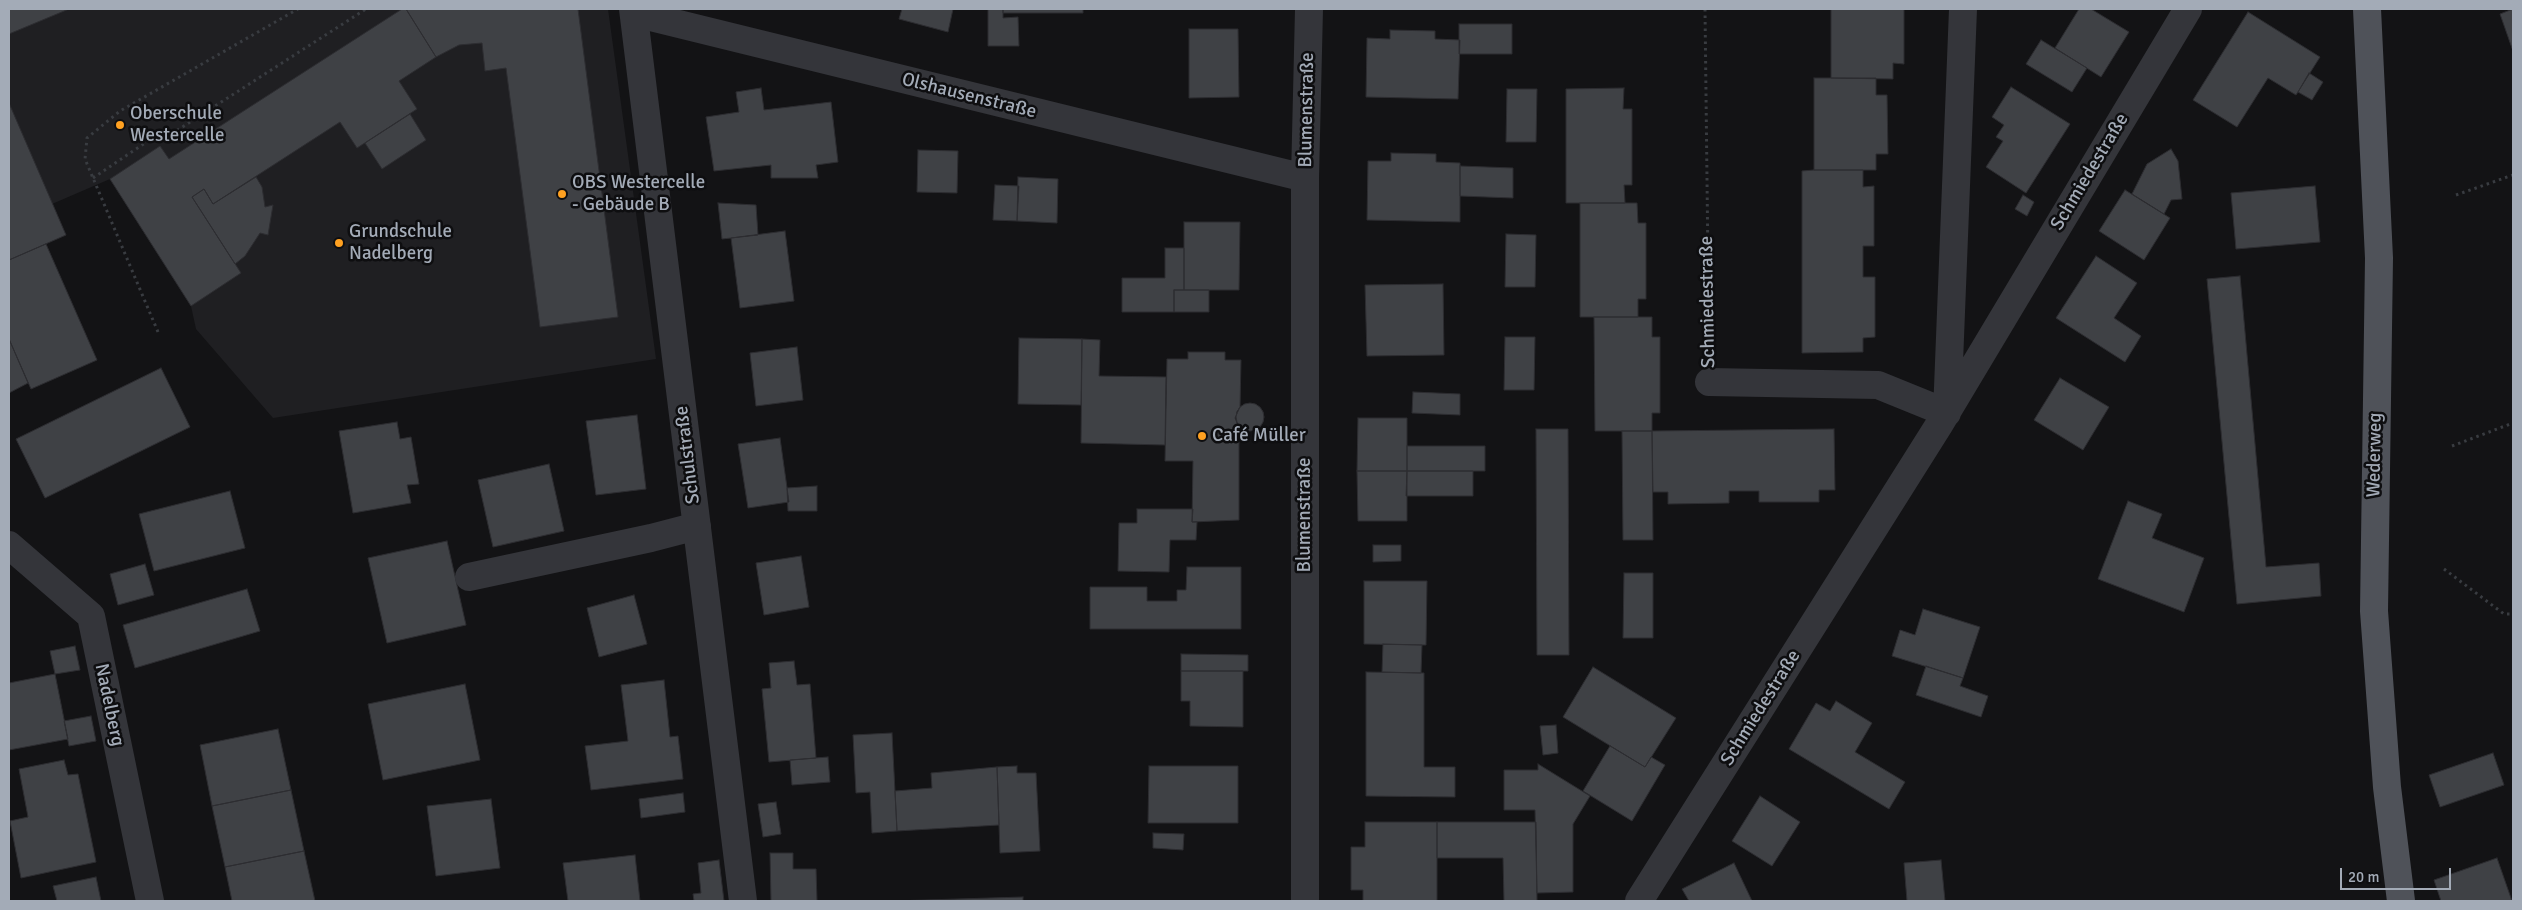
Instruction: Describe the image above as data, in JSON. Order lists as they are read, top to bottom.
{
  "streets": {
    "main road": ["Wederweg"],
    "street": [
      "Olshausenstraße",
      "Blumenstraße",
      "Schmiedestraße",
      "Schulstraße",
      "Nadelberg"
    ]
  },
  "crossings": [
    ["Olshausenstraße", "Blumenstraße"],
    ["Olshausenstraße", "Schulstraße"]
  ],
  "places": [
    "Oberschule Westercelle",
    "OBS Westercelle - Gebäude B",
    "Grundschule Nadelberg",
    "Café Müller"
  ],
  "scale_bar": "20 m"
}
